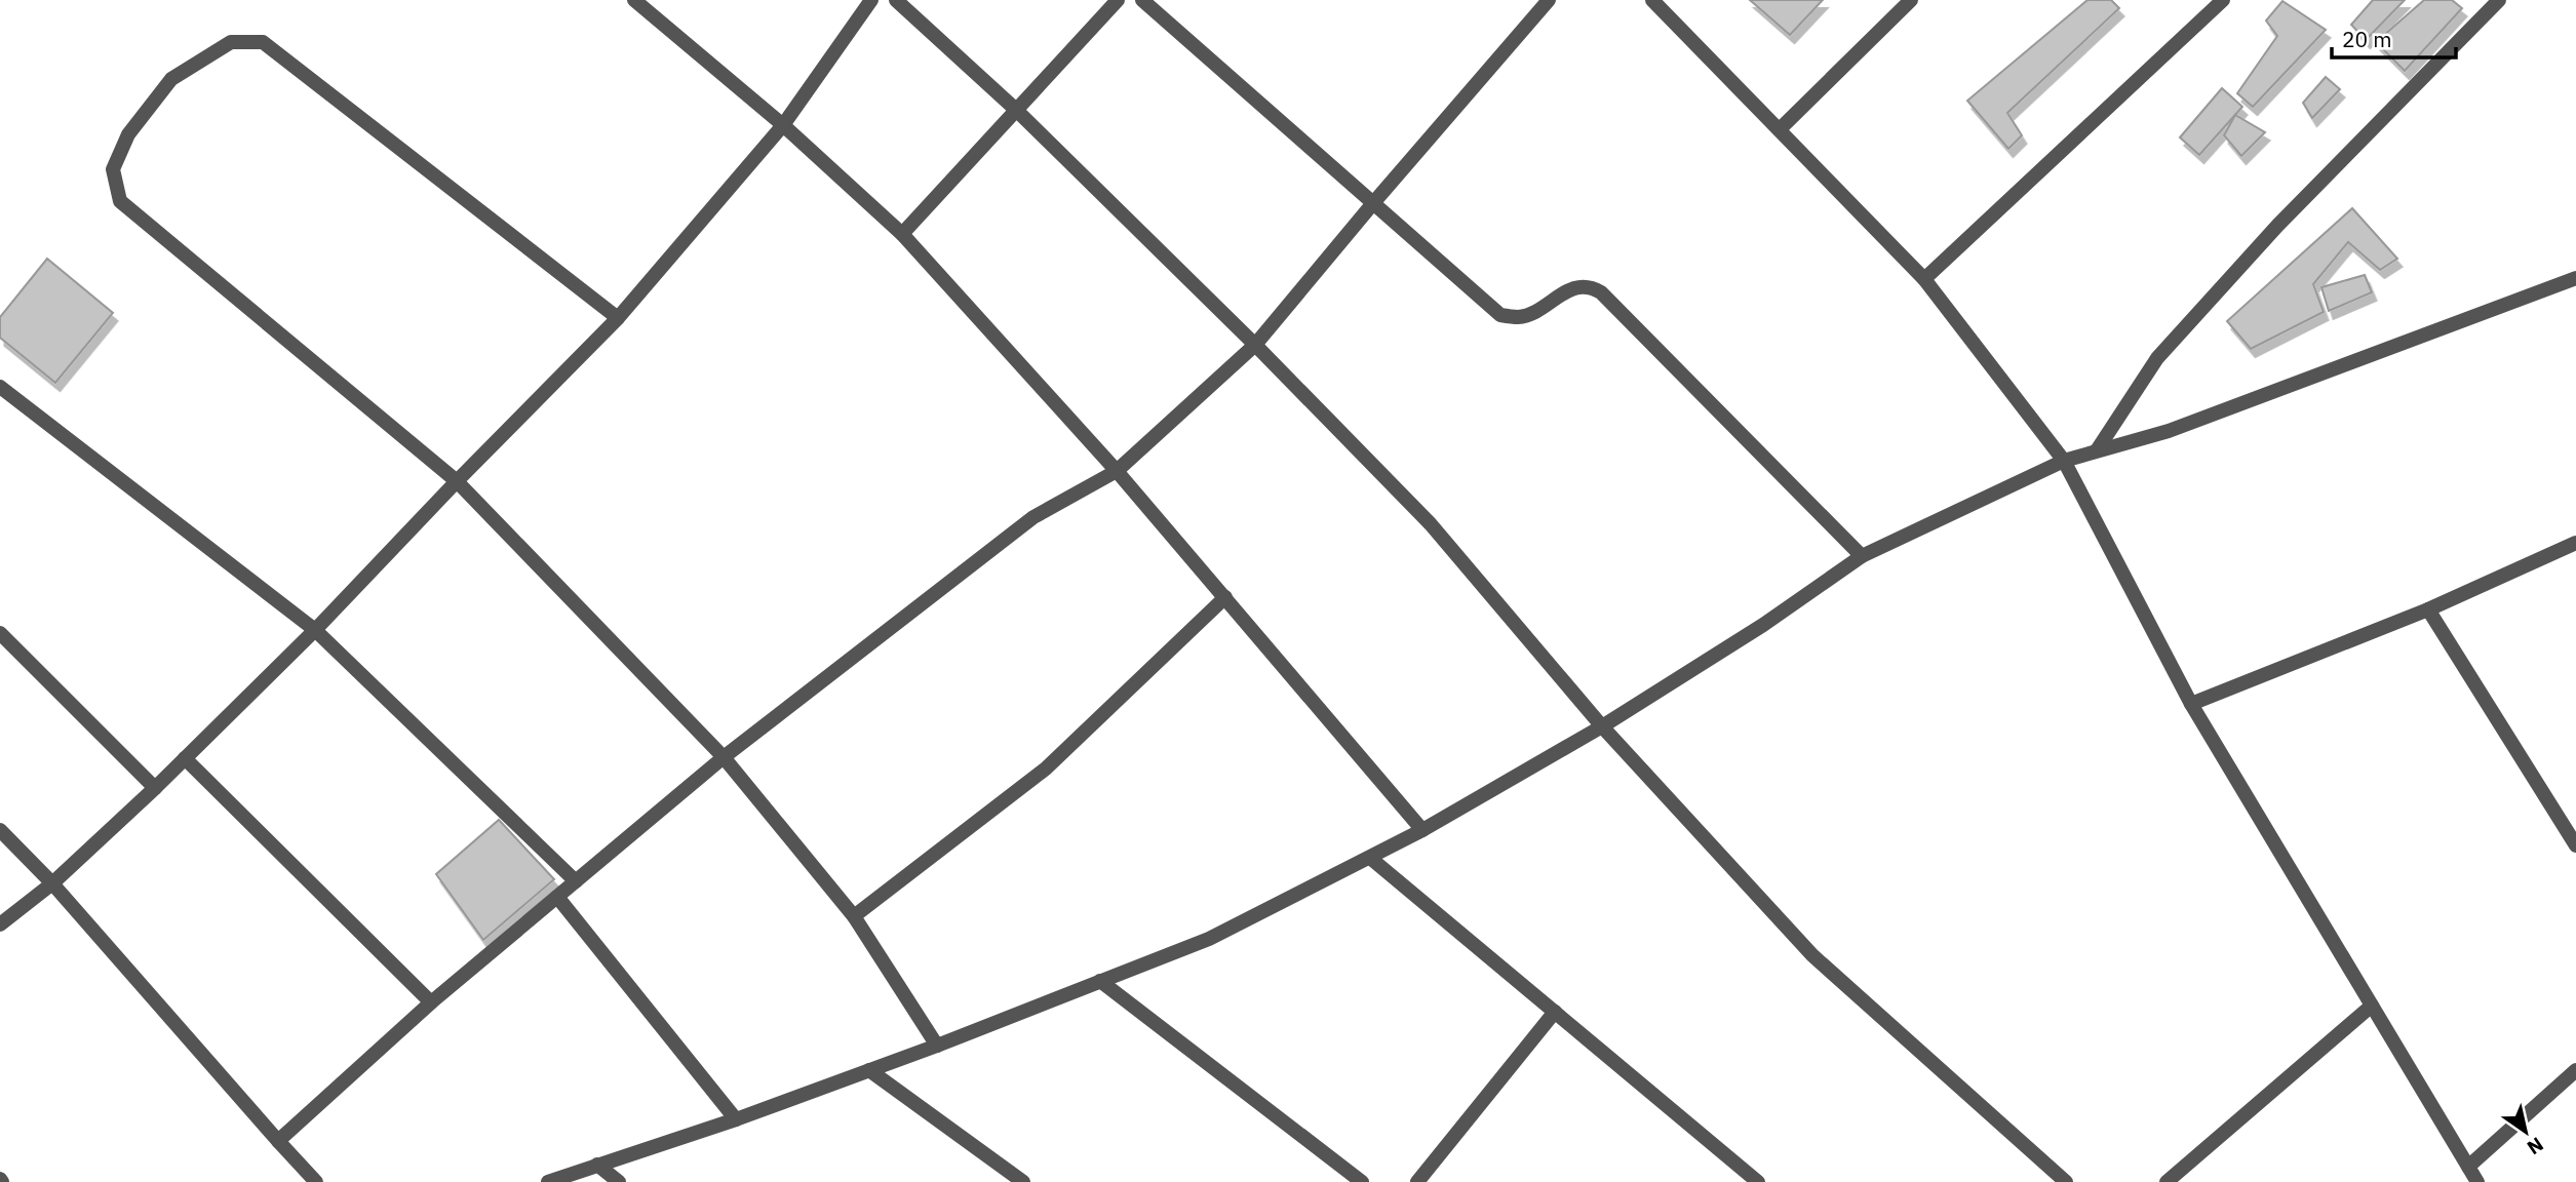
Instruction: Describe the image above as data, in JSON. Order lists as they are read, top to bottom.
{
  "scale_bar": "20 m",
  "north": "bottom right"
}
